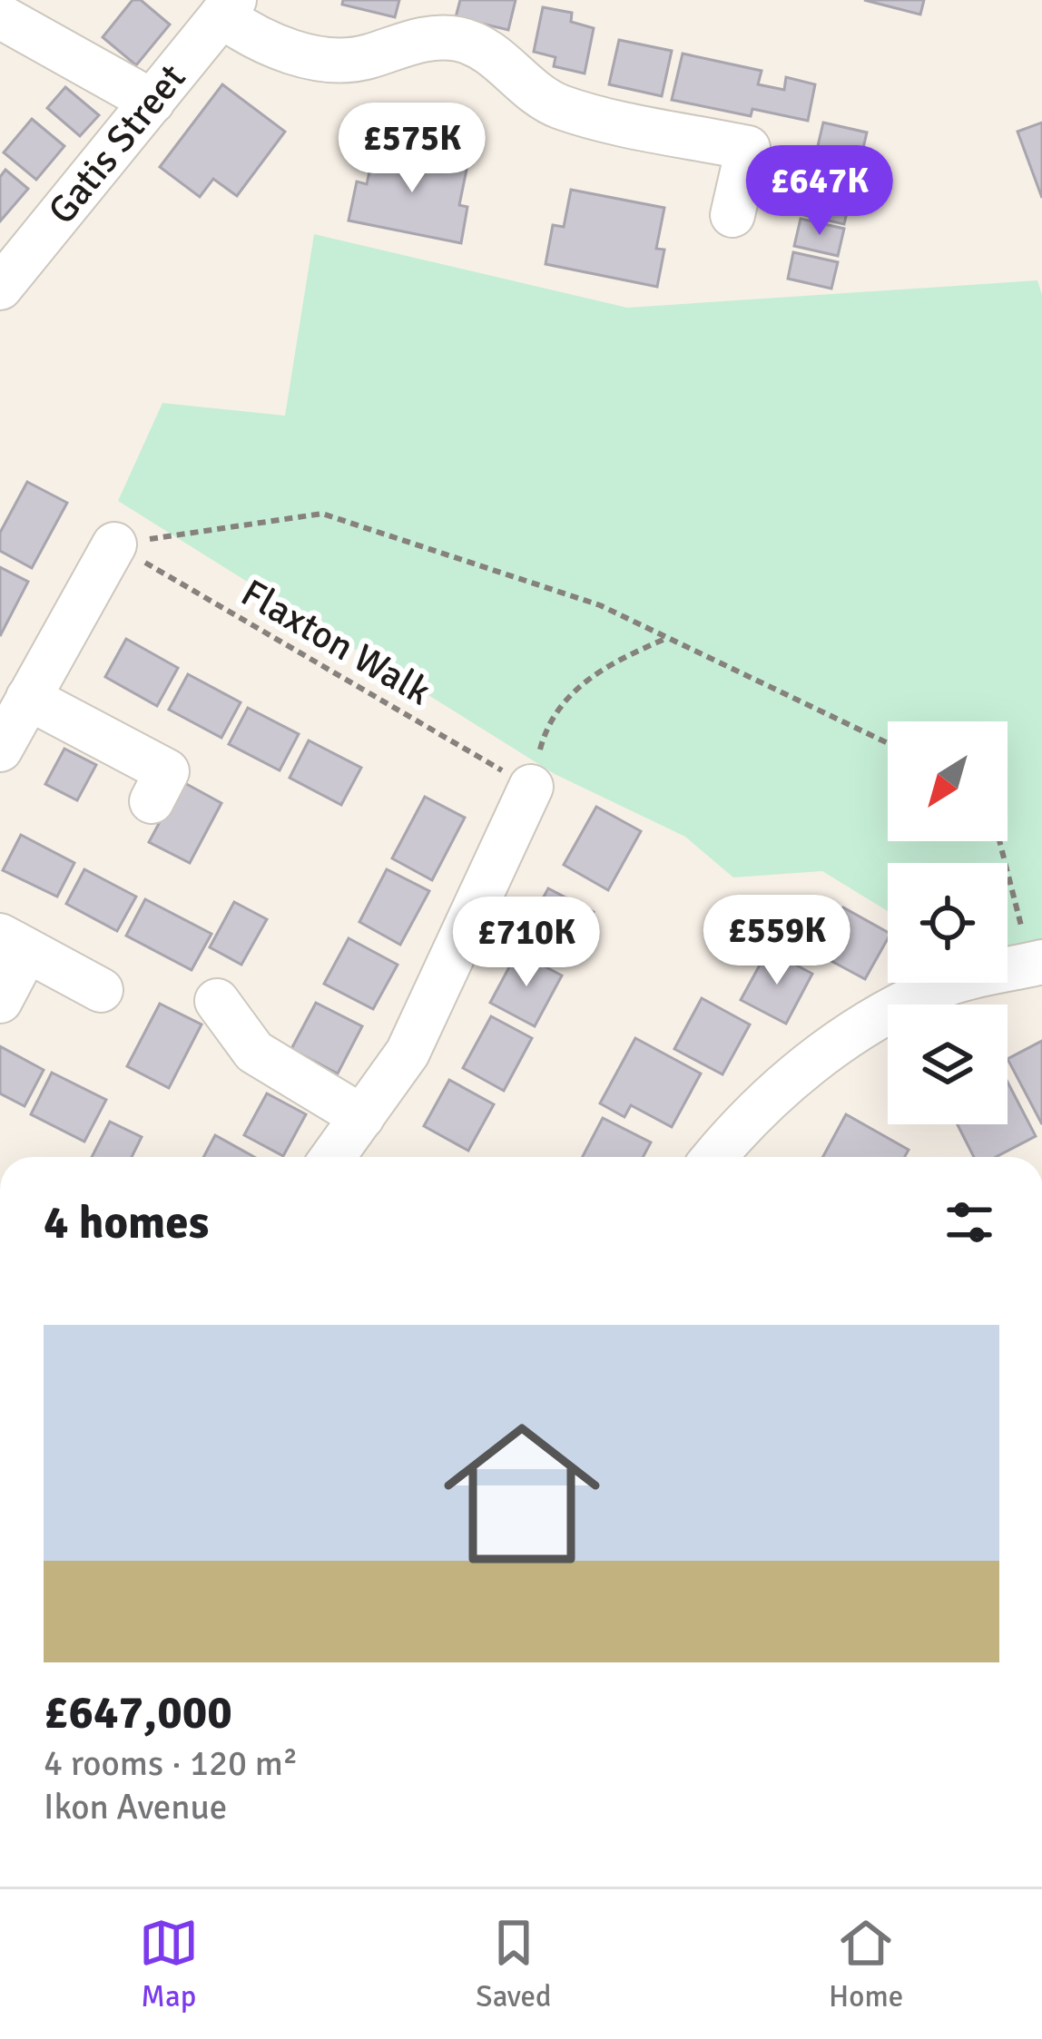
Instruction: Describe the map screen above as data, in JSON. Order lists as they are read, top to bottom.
{
  "streets": {
    "street": ["Gatis Street"],
    "path": ["Flaxton Walk"]
  },
  "north": "bottom left",
  "page": {
    "price": [
      "£575K",
      "£647K",
      "£559K",
      "£710K"
    ],
    "heading": "4 homes",
    "list": [
      {
        "name": "£647,000",
        "note": "4 rooms · 120 m² · Ikon Avenue"
      }
    ],
    "tabs": ["Map", "Saved", "Home"]
  }
}
